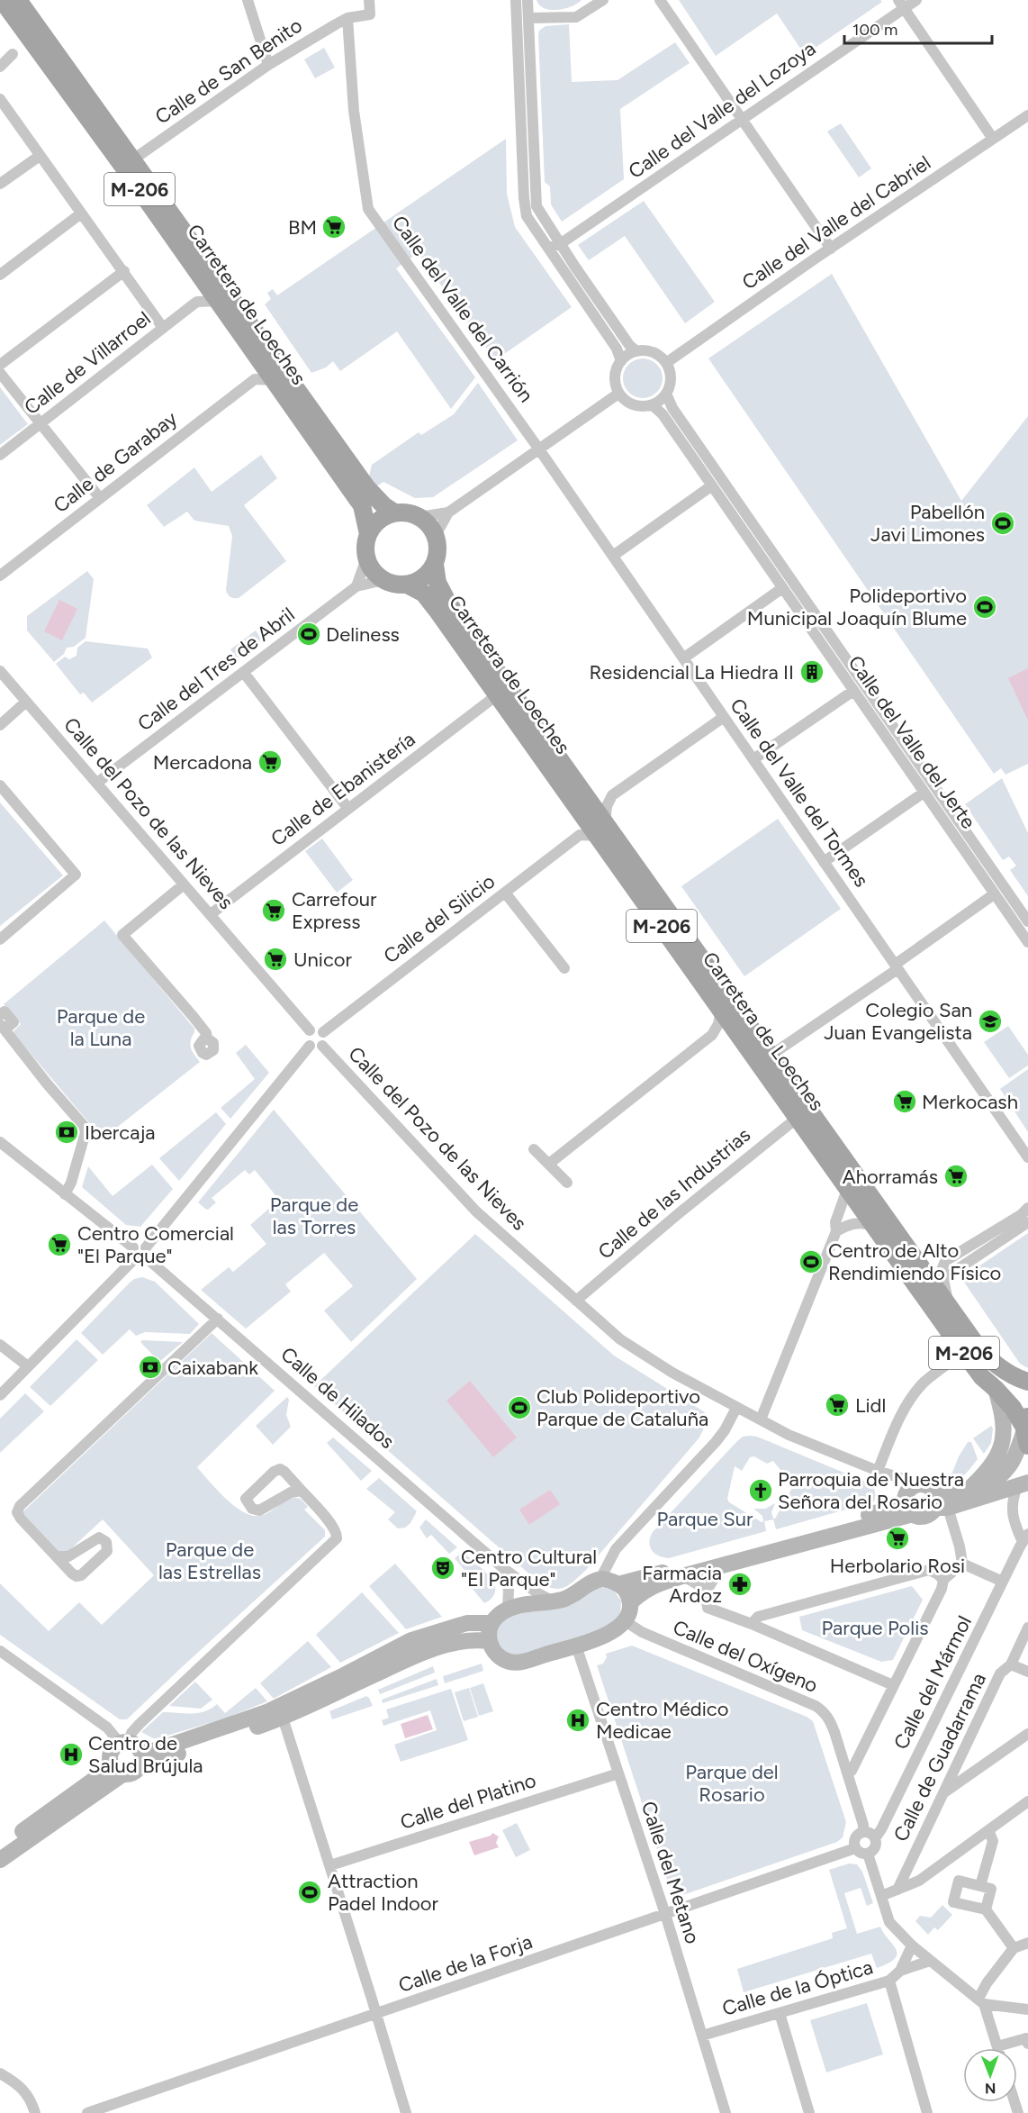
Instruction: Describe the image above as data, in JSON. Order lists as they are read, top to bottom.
{
  "streets": {
    "main road": ["M-206", "Carretera de Loeches"],
    "street": [
      "Calle de San Benito",
      "Calle del Valle del Lozoya",
      "Calle del Valle del Cabriel",
      "Calle del Valle del Carrión",
      "Calle de Villarroel",
      "Calle de Garabay",
      "Calle del Tres de Abril",
      "Calle del Valle del Jerte",
      "Calle de Ebanistería",
      "Calle del Valle del Tormes",
      "Calle del Pozo de las Nieves",
      "Calle del Silicio",
      "Calle de las Industrias",
      "Calle de Hilados",
      "Calle del Oxígeno",
      "Calle del Mármol",
      "Calle de Guadarrama",
      "Calle del Platino",
      "Calle del Metano",
      "Calle de la Forja",
      "Calle de la Óptica"
    ]
  },
  "crossings": [
    ["Calle de San Benito", "Carretera de Loeches"],
    ["Calle de San Benito", "Calle del Valle del Carrión"],
    ["M-206", "Carretera de Loeches"],
    ["M-206", "Calle del Tres de Abril"],
    ["Calle del Valle del Cabriel", "Calle del Valle del Jerte"],
    ["Carretera de Loeches", "Calle del Tres de Abril"],
    ["Carretera de Loeches", "Calle de Ebanistería"],
    ["Carretera de Loeches", "Calle de las Industrias"],
    ["Calle del Valle del Carrión", "Calle del Valle del Tormes"],
    ["Calle del Tres de Abril", "Calle del Pozo de las Nieves"],
    ["Calle de Ebanistería", "Calle del Pozo de las Nieves"],
    ["Calle del Pozo de las Nieves", "Calle del Silicio"],
    ["Calle del Pozo de las Nieves", "Calle de las Industrias"],
    ["Calle del Oxígeno", "Calle del Mármol"],
    ["Calle del Oxígeno", "Calle de la Forja"],
    ["Calle del Mármol", "Calle de la Forja"],
    ["Calle del Platino", "Calle del Metano"],
    ["Calle del Metano", "Calle de la Forja"],
    ["Calle del Metano", "Calle de la Óptica"]
  ],
  "parks": [
    "Parque de la Luna",
    "Parque de las Torres",
    "Parque Sur",
    "Parque de las Estrellas",
    "Parque Polis",
    "Parque del Rosario"
  ],
  "places": {
    "supermarket": [
      "BM",
      "Mercadona",
      "Carrefour Express",
      "Unicor",
      "Merkocash",
      "Ahorramás",
      "Centro Comercial \"El Parque\"",
      "Lidl",
      "Herbolario Rosi"
    ],
    "sports": [
      "Pabellón Javi Limones",
      "Polideportivo Municipal Joaquín Blume",
      "Deliness",
      "Centro de Alto Rendimiendo Físico",
      "Club Polideportivo Parque de Cataluña",
      "Attraction Padel Indoor"
    ],
    "building": ["Residencial La Hiedra II"],
    "school or university": ["Colegio San Juan Evangelista"],
    "bank": ["Ibercaja", "Caixabank"],
    "church": ["Parroquia de Nuestra Señora del Rosario"],
    "theatre": ["Centro Cultural \"El Parque\""],
    "pharmacy": ["Farmacia Ardoz"],
    "hospital": ["Centro Médico Medicae", "Centro de Salud Brújula"]
  },
  "scale_bar": "100 m",
  "north": "bottom"
}
